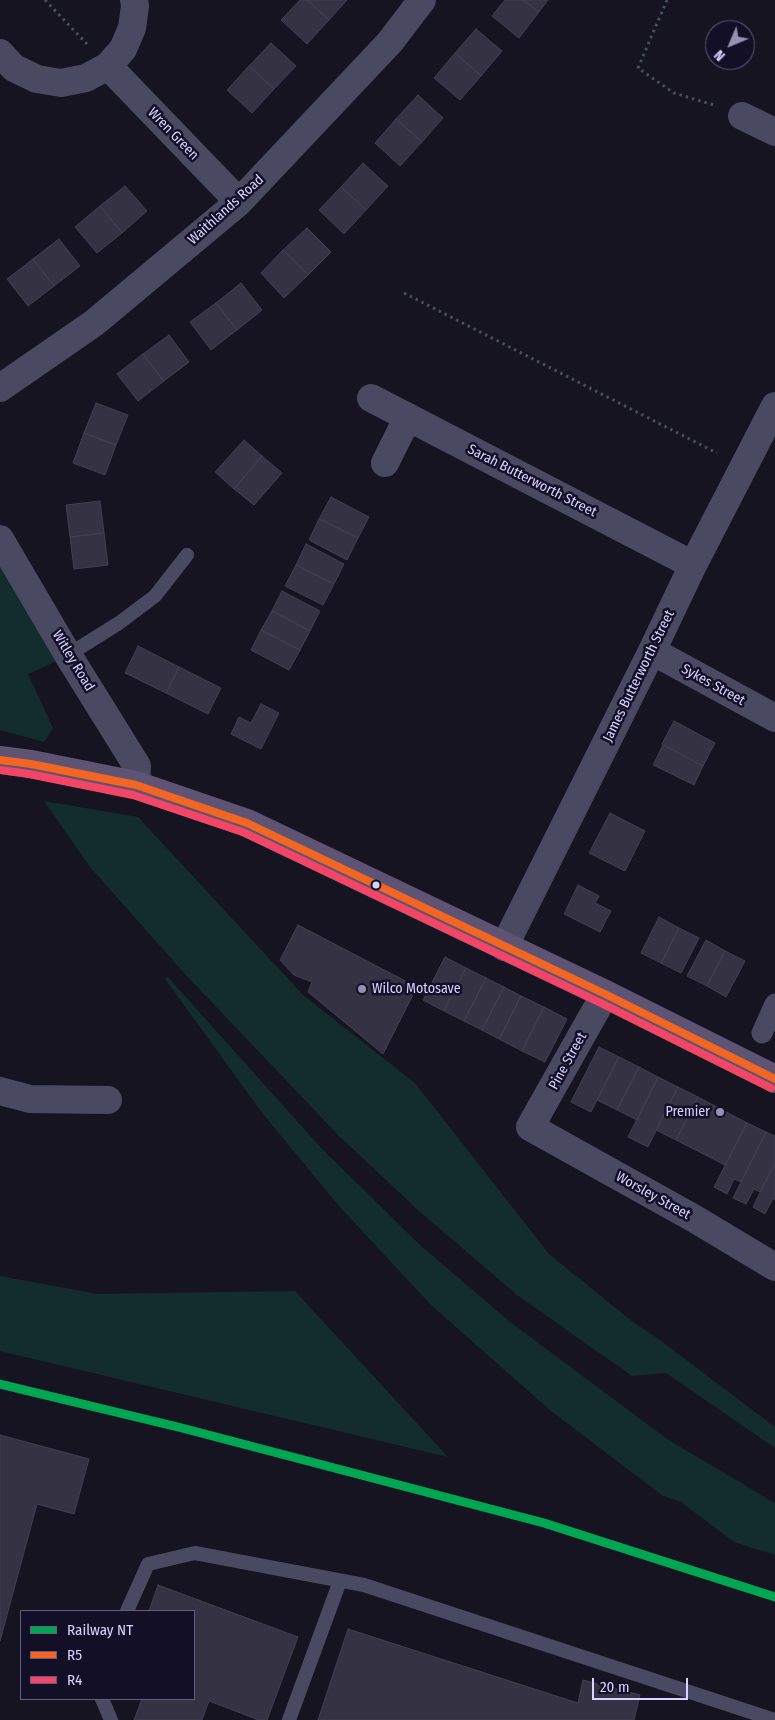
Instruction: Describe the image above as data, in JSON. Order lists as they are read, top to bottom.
{
  "streets": {
    "street": [
      "Wren Green",
      "Waithlands Road",
      "Sarah Butterworth Street",
      "Witley Road",
      "James Butterworth Street",
      "Sykes Street",
      "Pine Street",
      "Worsley Street"
    ]
  },
  "crossings": [
    ["Wren Green", "Waithlands Road"],
    ["Sarah Butterworth Street", "James Butterworth Street"],
    ["James Butterworth Street", "Sykes Street"],
    ["Pine Street", "Worsley Street"]
  ],
  "places": ["Wilco Motosave", "Premier"],
  "lines": ["transit line R5", "transit line R4", "rail line NT"],
  "legend": ["Railway NT", "R5", "R4"],
  "scale_bar": "20 m",
  "north": "bottom left"
}
